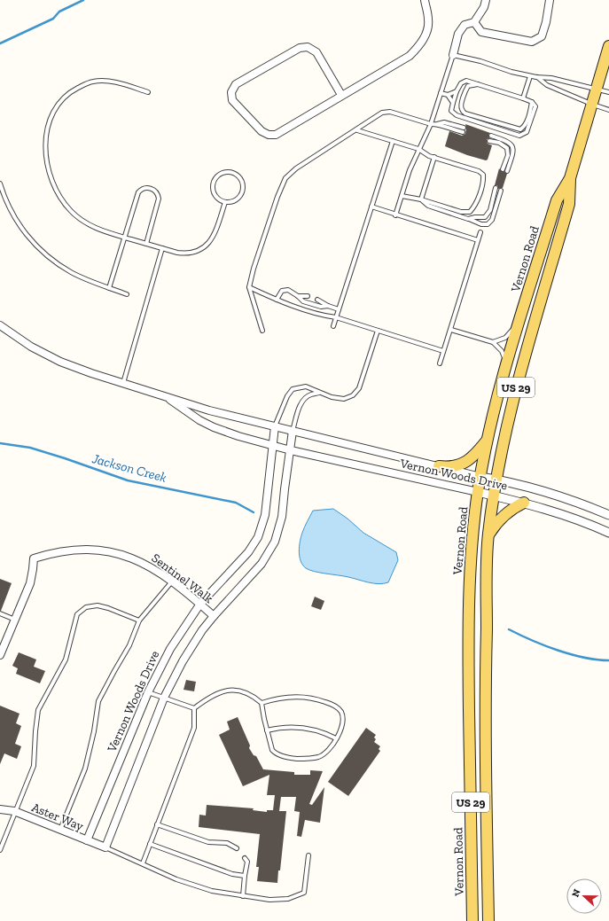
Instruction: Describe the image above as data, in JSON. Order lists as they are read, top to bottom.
{
  "streets": {
    "main road": ["Vernon Road", "US 29"],
    "street": ["Vernon Woods Drive", "Sentinel Walk", "Aster Way"]
  },
  "crossings": [
    ["Vernon Road", "Vernon Woods Drive"],
    ["Vernon Woods Drive", "Sentinel Walk"],
    ["Vernon Woods Drive", "Aster Way"]
  ],
  "water": ["Jackson Creek"],
  "north": "left"
}
